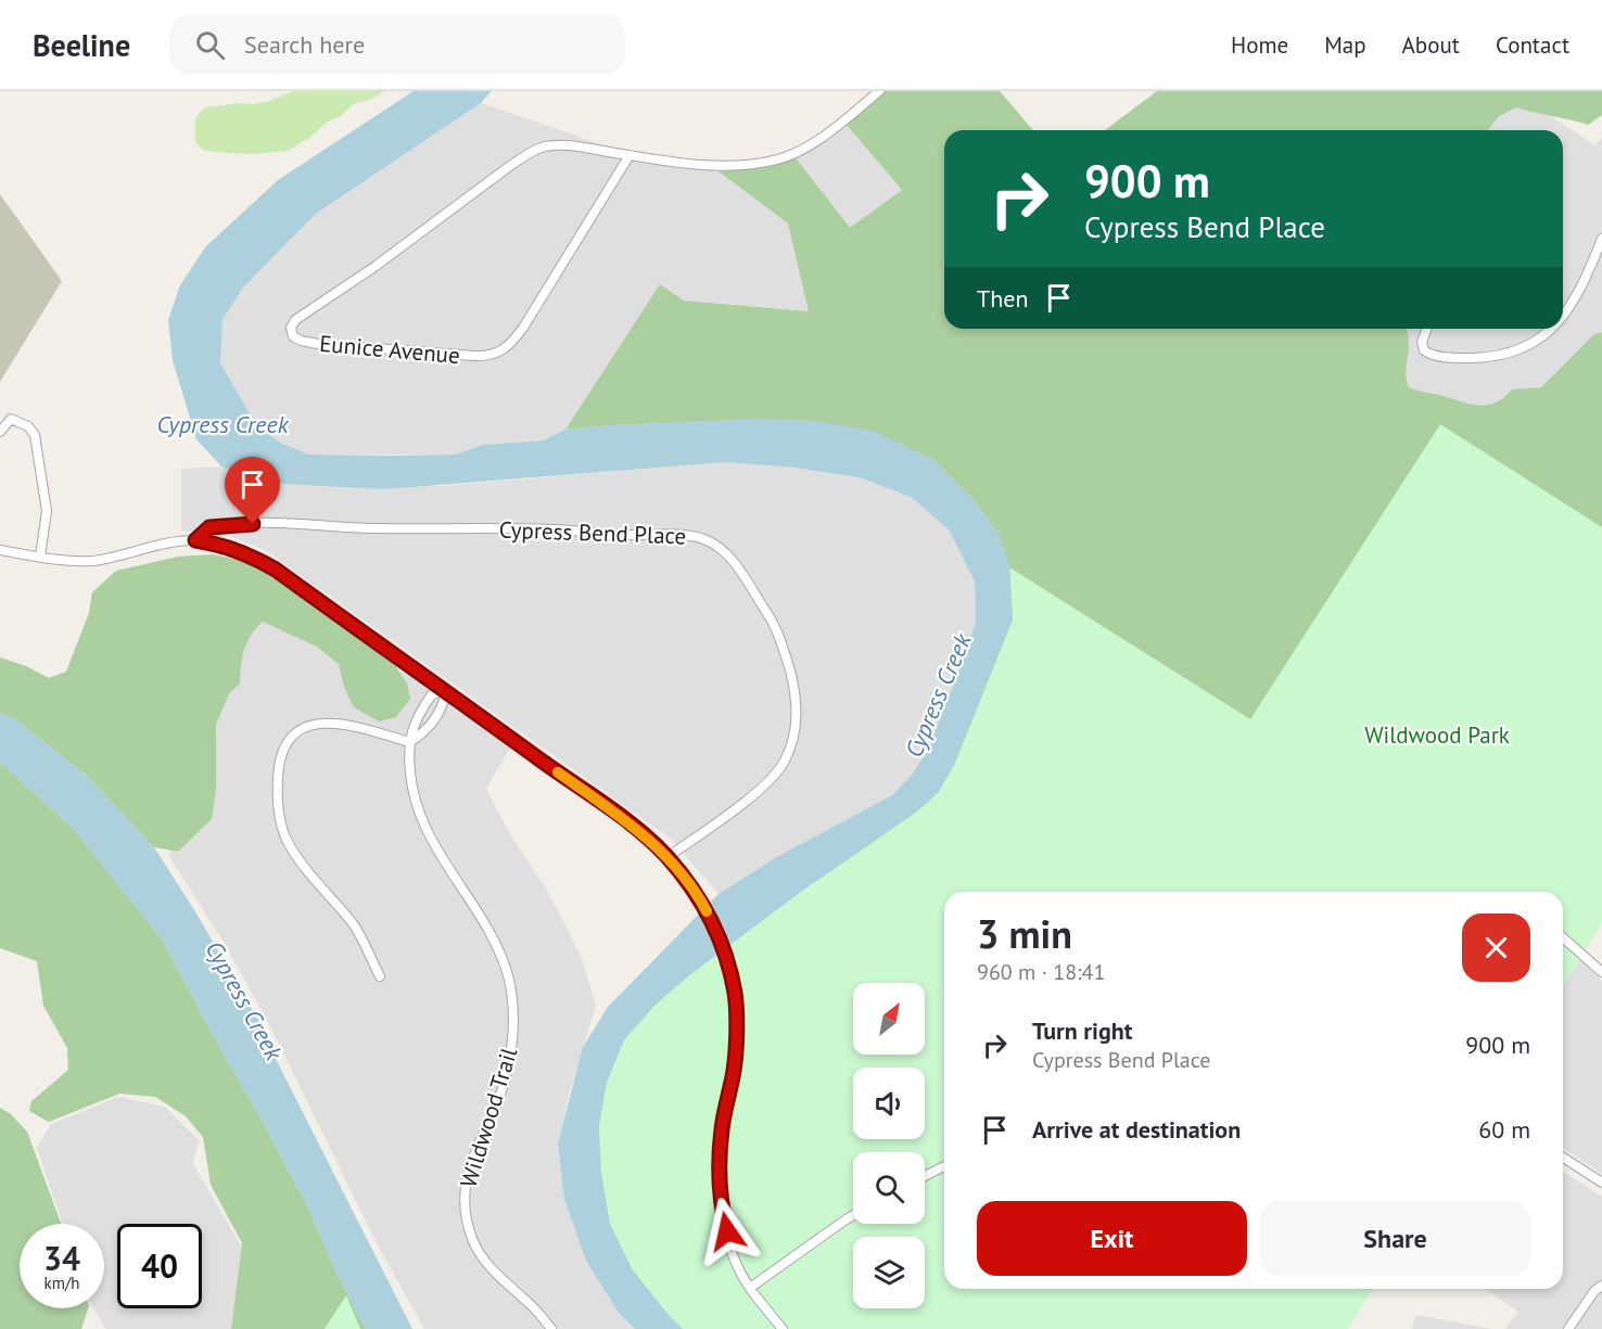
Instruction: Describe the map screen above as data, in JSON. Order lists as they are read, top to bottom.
{
  "streets": {
    "street": ["Eunice Avenue", "Cypress Bend Place", "Wildwood Trail"]
  },
  "water": ["Cypress Creek"],
  "parks": ["Wildwood Park"],
  "north": "top right",
  "page": {
    "header": "Beeline",
    "search": "Search here",
    "nav": [
      "Home",
      "Map",
      "About",
      "Contact"
    ],
    "turn": ["900 m", "Cypress Bend Place"],
    "then": "Then",
    "heading": ["3 min", "960 m · 18:41"],
    "list": [
      {
        "name": "Turn right",
        "note": "Cypress Bend Place",
        "value": "900 m"
      },
      {
        "name": "Arrive at destination",
        "value": "60 m"
      }
    ],
    "buttons": ["Exit", "Share"],
    "speed": "34 km/h",
    "limit": "40"
  }
}
